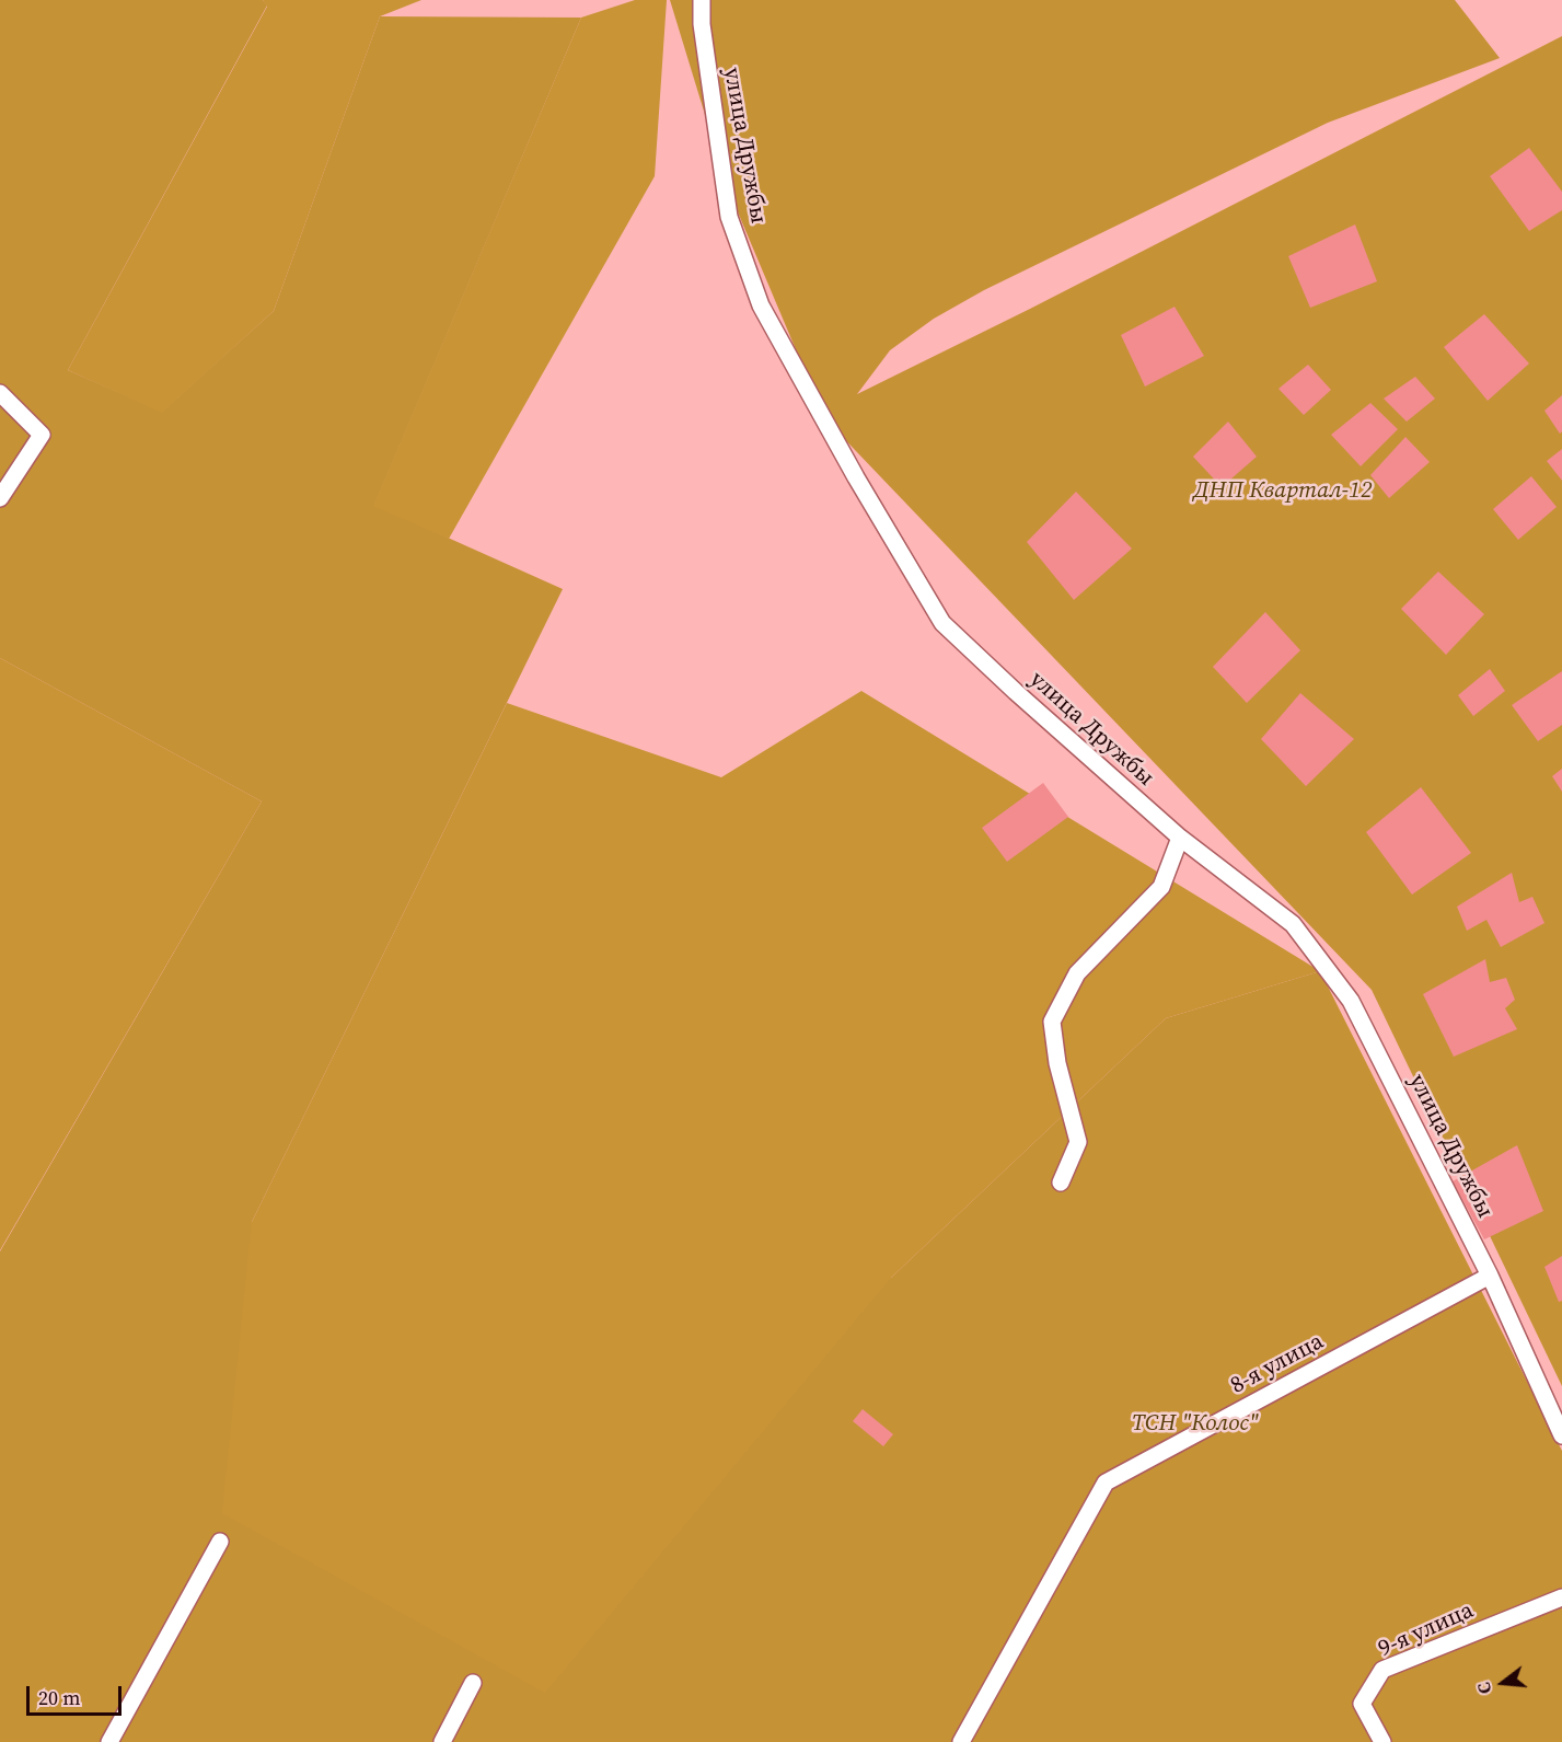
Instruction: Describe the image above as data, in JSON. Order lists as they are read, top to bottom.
{
  "streets": {
    "lane": ["улица Дружбы", "8-я улица", "9-я улица"]
  },
  "crossings": [
    ["улица Дружбы", "8-я улица"]
  ],
  "parks": ["ДНП Квартал-12", "ТСН \"Колос\""],
  "scale_bar": "20 m",
  "north": "left"
}
